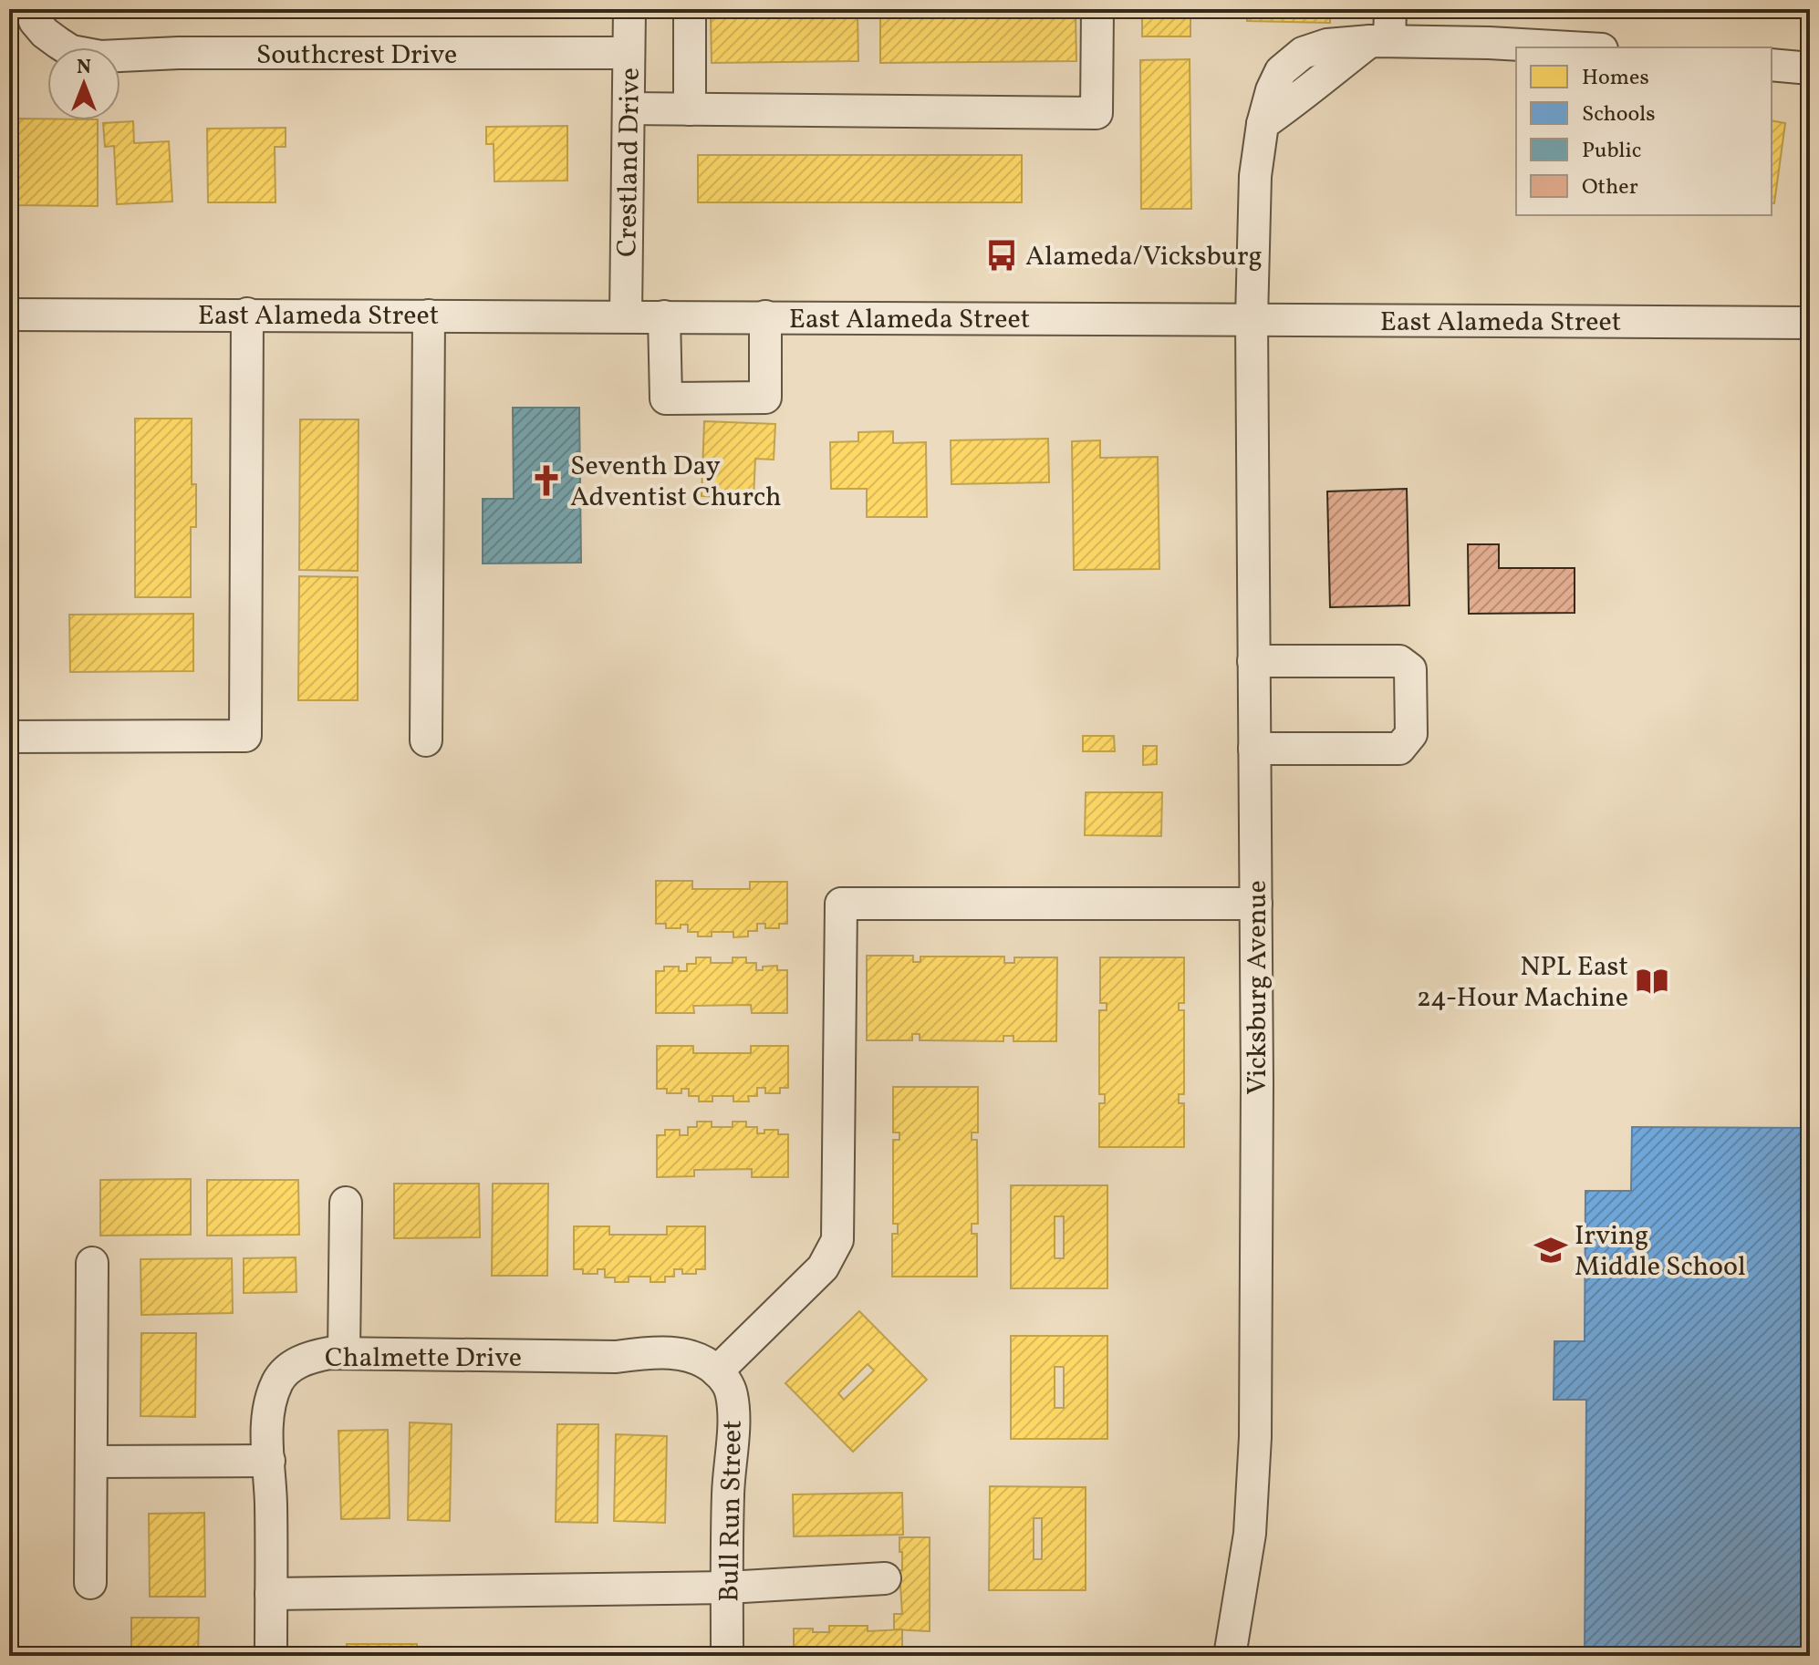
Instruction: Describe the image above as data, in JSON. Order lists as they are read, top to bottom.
{
  "streets": {
    "street": [
      "Southcrest Drive",
      "Crestland Drive",
      "East Alameda Street",
      "Vicksburg Avenue",
      "Chalmette Drive",
      "Bull Run Street"
    ]
  },
  "crossings": [
    ["Southcrest Drive", "Crestland Drive"],
    ["Crestland Drive", "East Alameda Street"],
    ["East Alameda Street", "Vicksburg Avenue"],
    ["Chalmette Drive", "Bull Run Street"]
  ],
  "places": {
    "bus stop": ["Alameda/Vicksburg"],
    "church": ["Seventh Day Adventist Church"],
    "library": ["NPL East 24-Hour Machine"],
    "school or university": ["Irving Middle School"]
  },
  "legend": [
    "Homes",
    "Schools",
    "Public",
    "Other"
  ],
  "north": "top"
}
